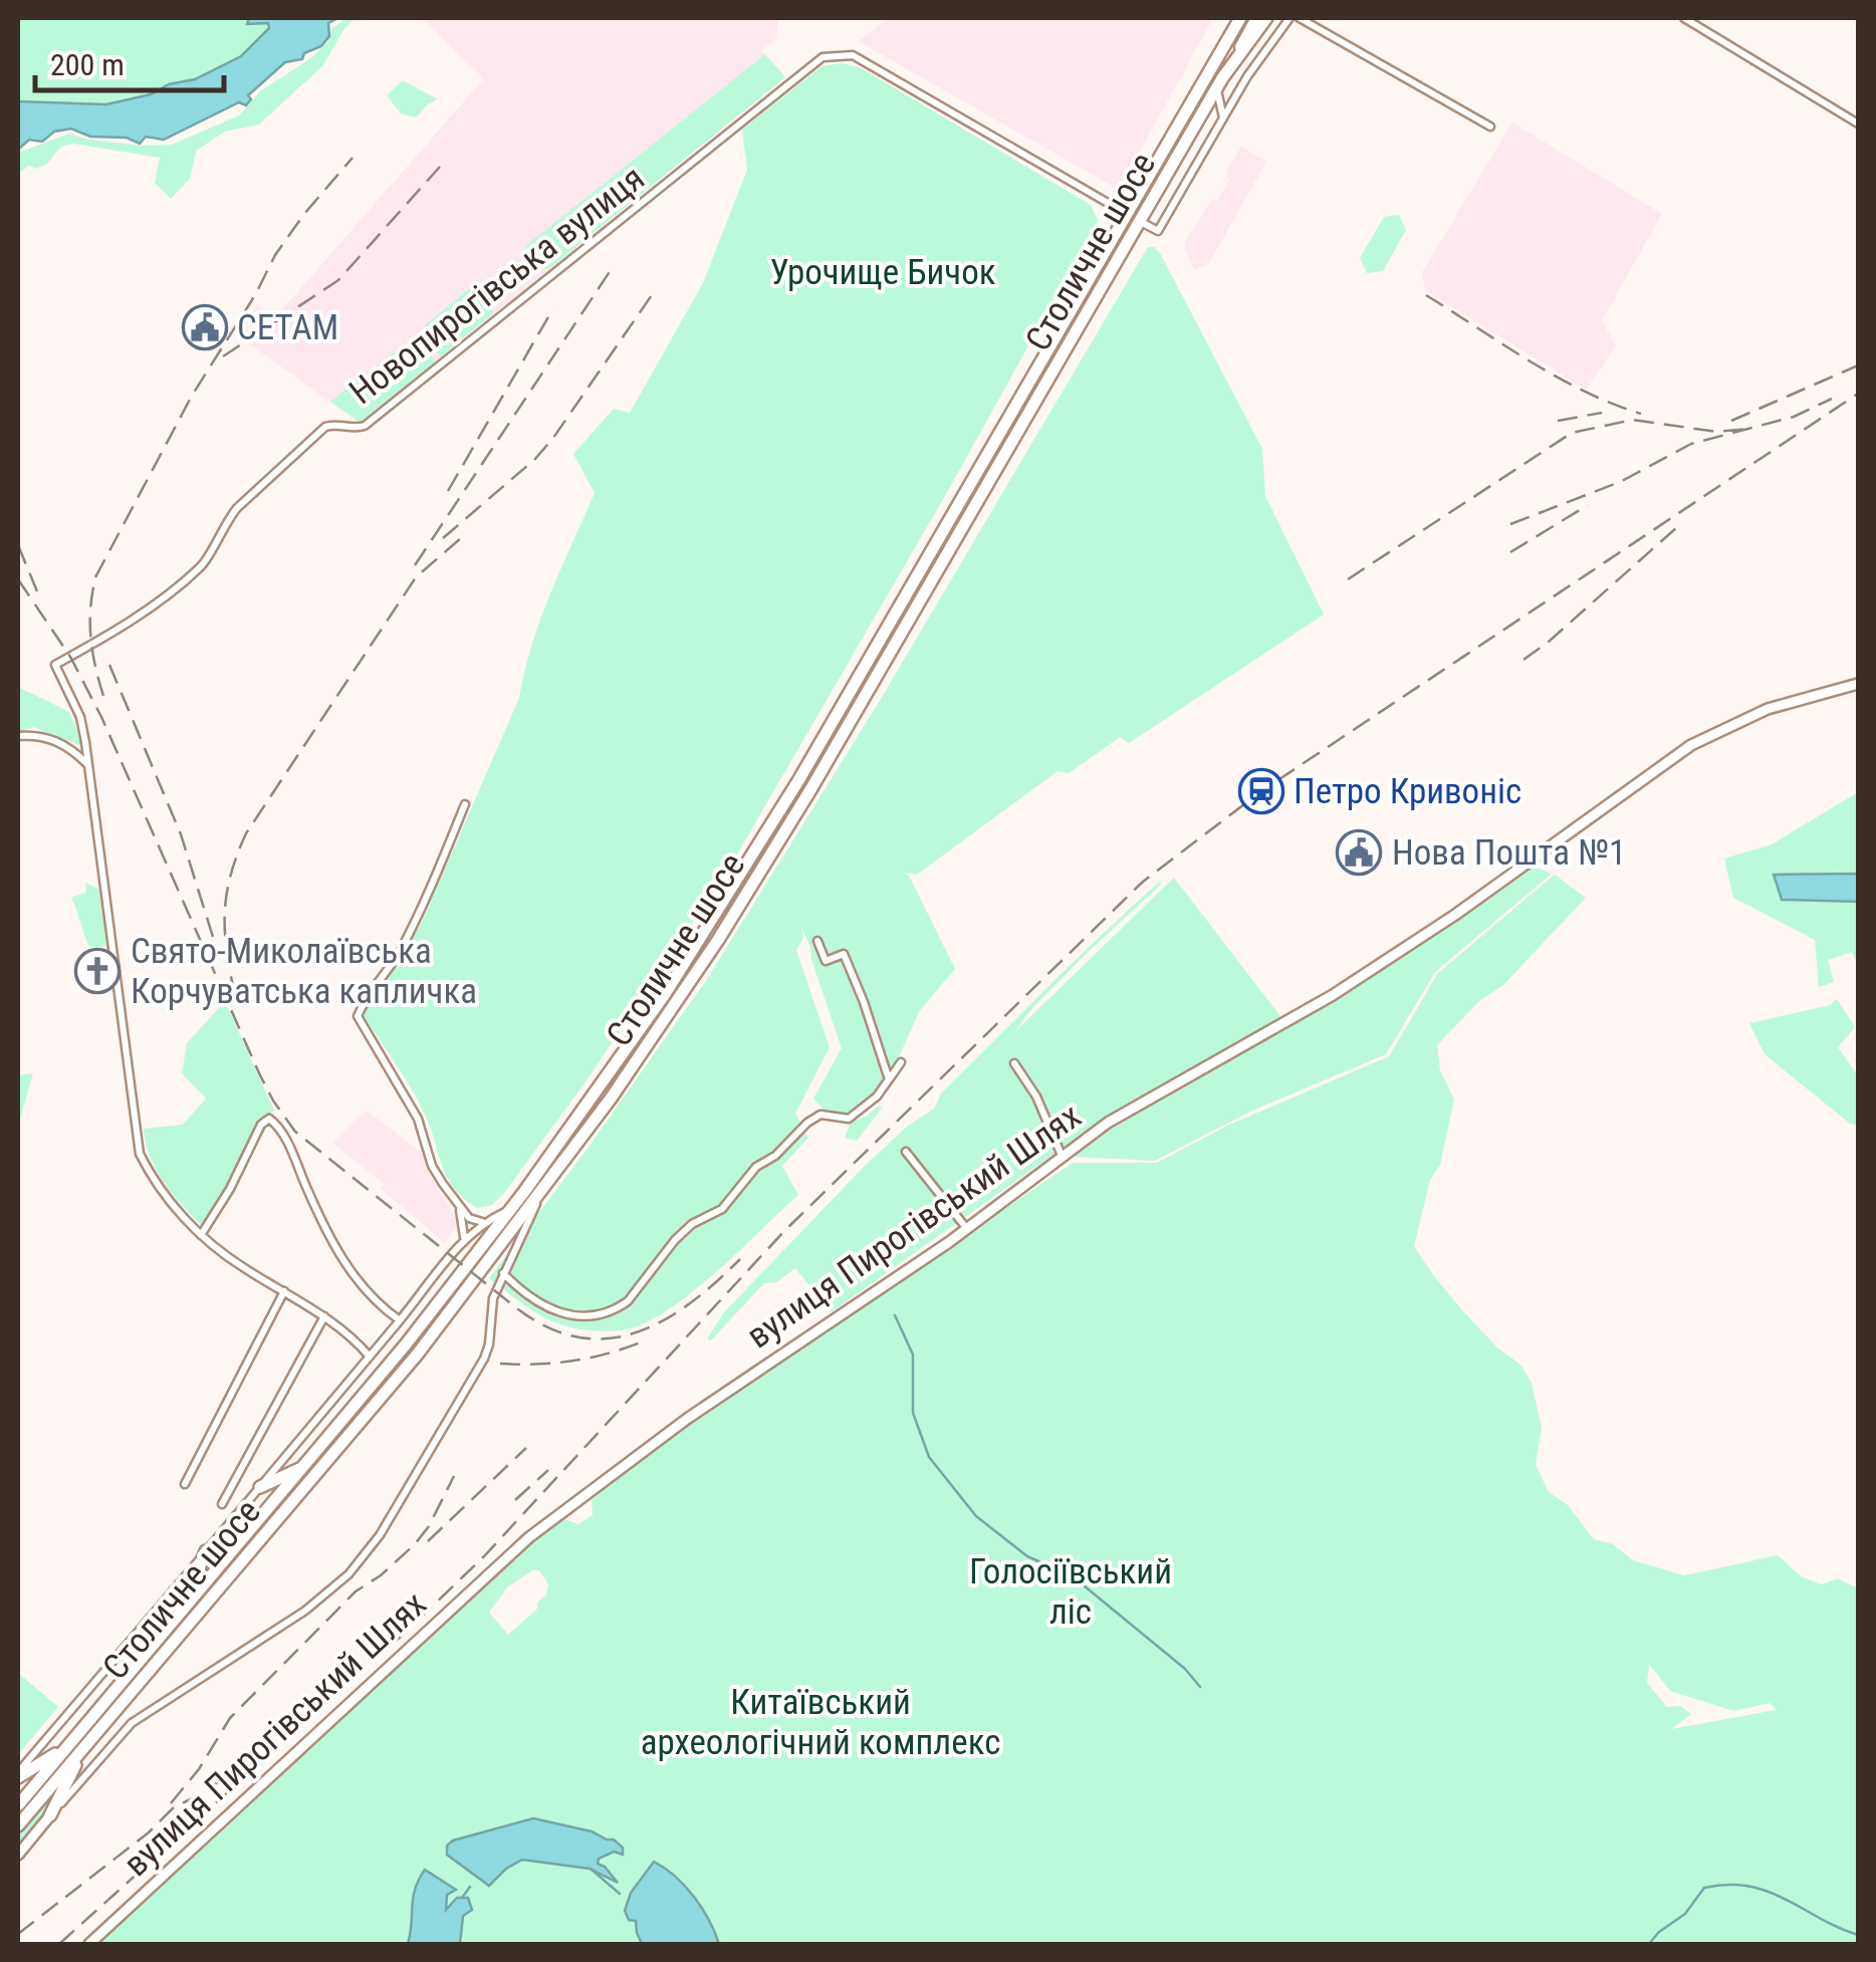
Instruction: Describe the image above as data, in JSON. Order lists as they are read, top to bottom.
{
  "streets": {
    "highway": ["Столичне шосе"],
    "street": ["Новопирогівська вулиця", "вулиця Пирогівський Шлях"]
  },
  "crossings": [
    ["Столичне шосе", "Новопирогівська вулиця"]
  ],
  "parks": ["Урочище Бичок", "Голосіївський ліс", "Китаївський археологічний комплекс"],
  "places": {
    "public building": ["СЕТАМ", "Нова Пошта №1"],
    "station": ["Петро Кривоніс"],
    "church": ["Свято-Миколаївська Корчуватська капличка"]
  },
  "scale_bar": "200 m"
}
